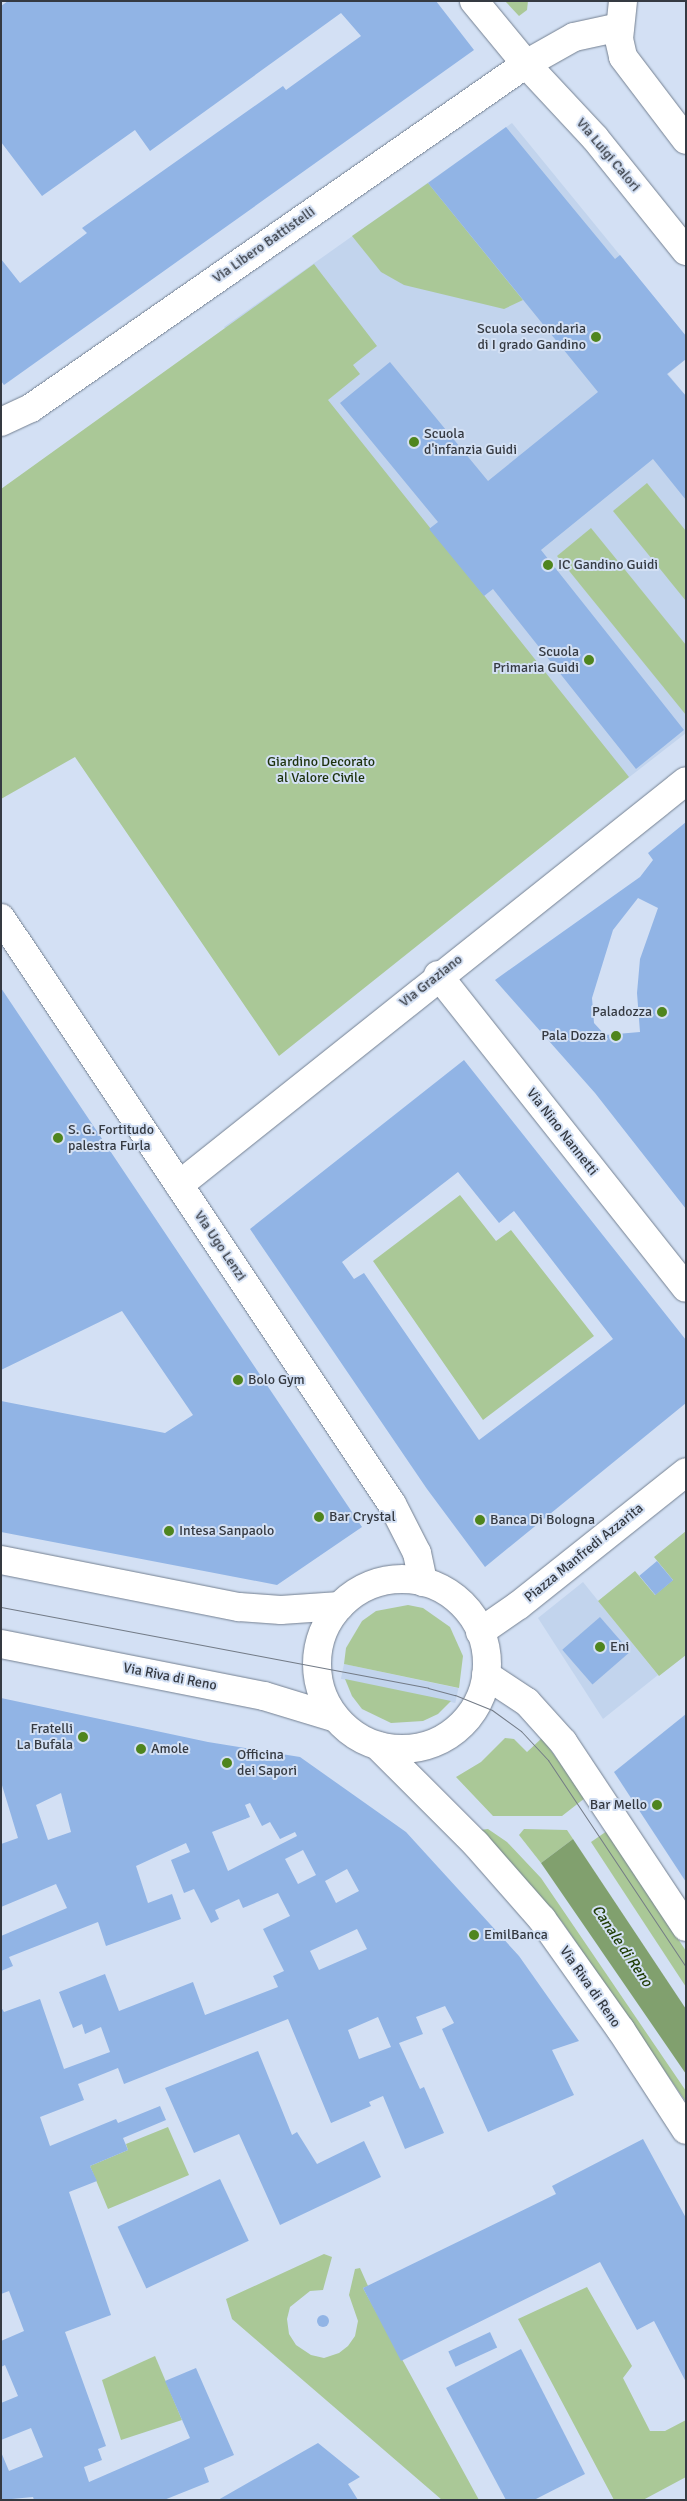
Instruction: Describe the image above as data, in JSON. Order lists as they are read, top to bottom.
{
  "streets": {
    "street": [
      "Via Luigi Calori",
      "Via Libero Battistelli",
      "Via Graziano",
      "Via Nino Nannetti",
      "Via Ugo Lenzi",
      "Piazza Manfredi Azzarita",
      "Via Riva di Reno"
    ]
  },
  "crossings": [
    ["Via Luigi Calori", "Via Libero Battistelli"],
    ["Via Graziano", "Via Nino Nannetti"],
    ["Via Graziano", "Via Ugo Lenzi"],
    ["Via Ugo Lenzi", "Piazza Manfredi Azzarita"],
    ["Via Ugo Lenzi", "Via Riva di Reno"],
    ["Piazza Manfredi Azzarita", "Via Riva di Reno"]
  ],
  "water": ["Canale di Reno"],
  "parks": ["Giardino Decorato al Valore Civile"],
  "places": [
    "Scuola secondaria di I grado Gandino",
    "Scuola d'infanzia Guidi",
    "IC Gandino Guidi",
    "Scuola Primaria Guidi",
    "Paladozza",
    "Pala Dozza",
    "S. G. Fortitudo palestra Furla",
    "Bolo Gym",
    "Bar Crystal",
    "Banca Di Bologna",
    "Intesa Sanpaolo",
    "Eni",
    "Fratelli La Bufala",
    "Amole",
    "Officina dei Sapori",
    "Bar Mello",
    "EmilBanca"
  ]
}
